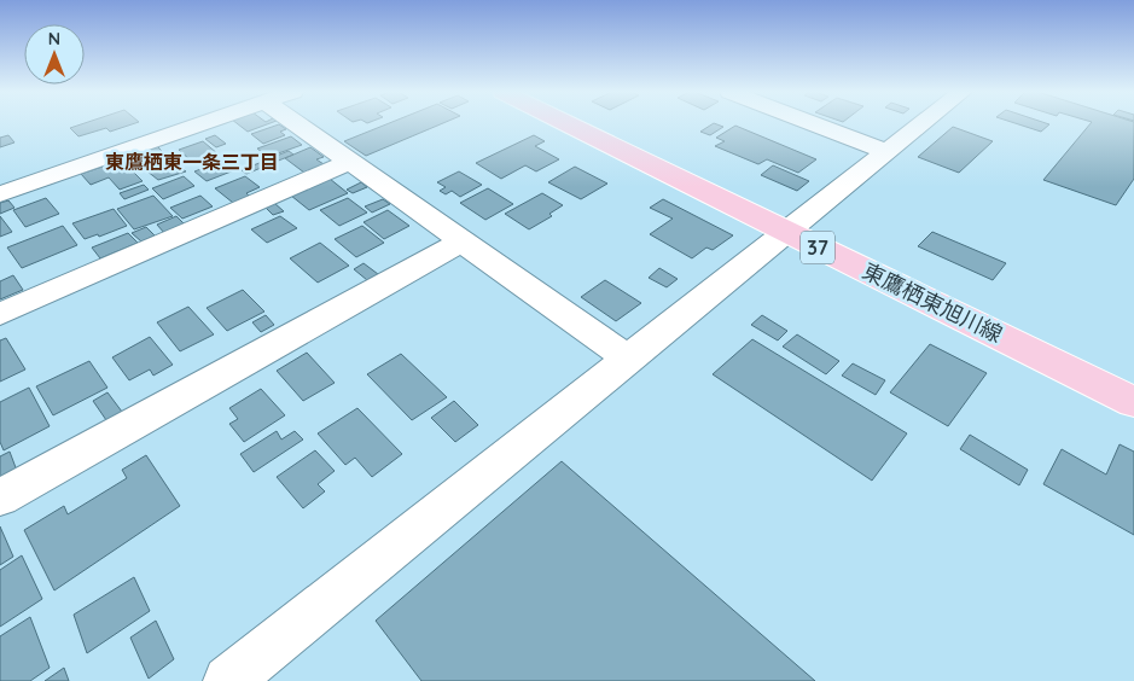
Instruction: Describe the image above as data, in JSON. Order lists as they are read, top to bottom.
{
  "streets": {
    "main road": ["37", "東鷹栖東旭川線"]
  },
  "districts": ["東鷹栖東一条三丁目"],
  "north": "top"
}
